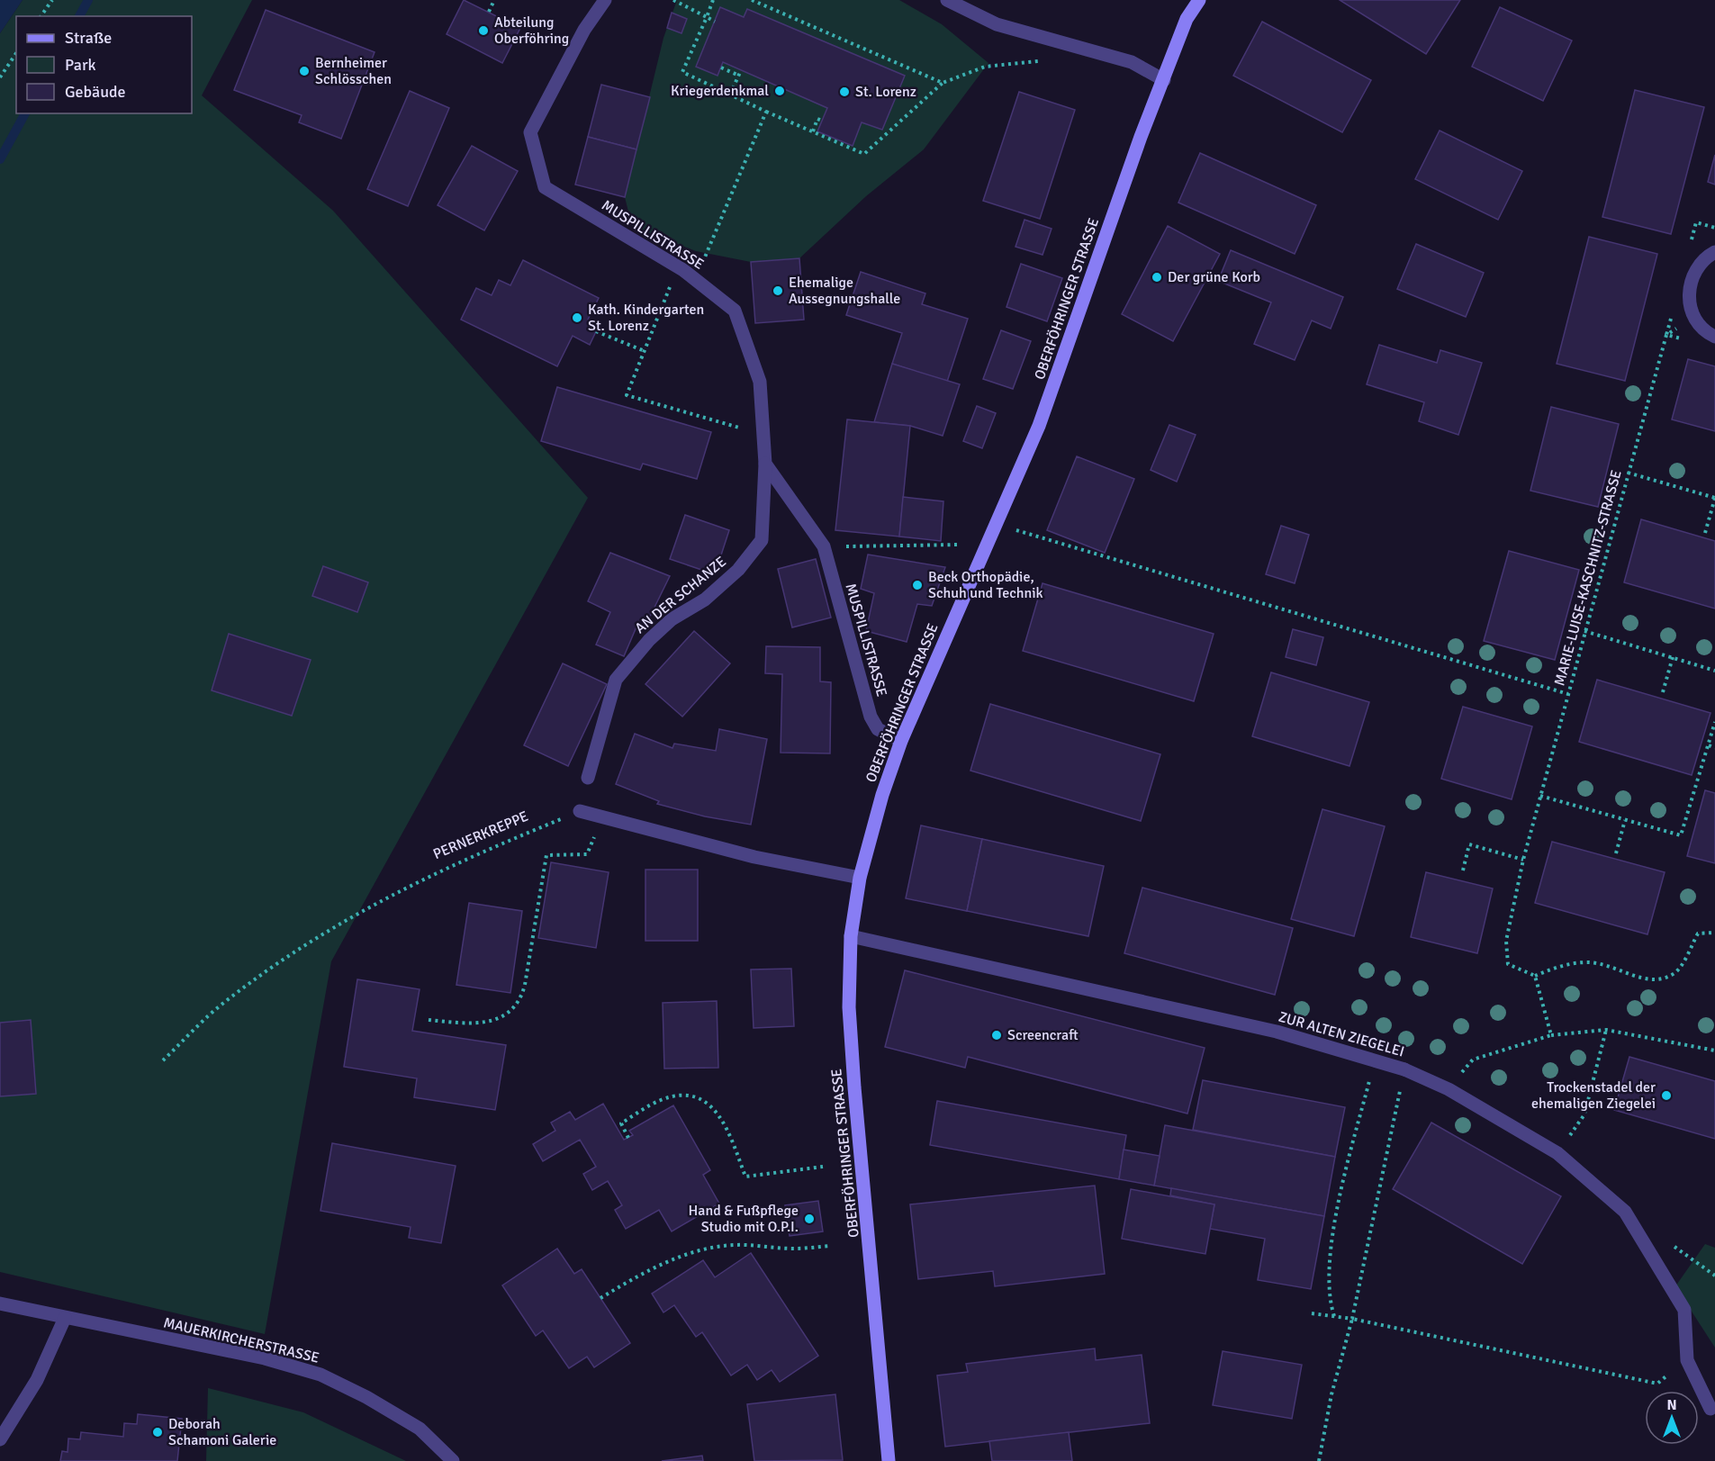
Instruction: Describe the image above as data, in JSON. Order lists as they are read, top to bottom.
{
  "streets": {
    "main road": ["OBERFÖHRINGER STRASSE"],
    "street": [
      "MUSPILLISTRASSE",
      "AN DER SCHANZE",
      "ZUR ALTEN ZIEGELEI",
      "MAUERKIRCHERSTRASSE"
    ],
    "path": ["MARIE-LUISE-KASCHNITZ-STRASSE", "PERNERKREPPE"]
  },
  "crossings": [
    ["MUSPILLISTRASSE", "OBERFÖHRINGER STRASSE"],
    ["MUSPILLISTRASSE", "AN DER SCHANZE"],
    ["OBERFÖHRINGER STRASSE", "ZUR ALTEN ZIEGELEI"]
  ],
  "places": [
    "Abteilung Oberföhring",
    "Bernheimer Schlösschen",
    "Kriegerdenkmal",
    "St. Lorenz",
    "Der grüne Korb",
    "Ehemalige Aussegnungshalle",
    "Kath. Kindergarten St. Lorenz",
    "Beck Orthopädie, Schuh und Technik",
    "Screencraft",
    "Trockenstadel der ehemaligen Ziegelei",
    "Hand & Fußpflege Studio mit O.P.I.",
    "Deborah Schamoni Galerie"
  ],
  "legend": ["Straße", "Park", "Gebäude"],
  "north": "top"
}
